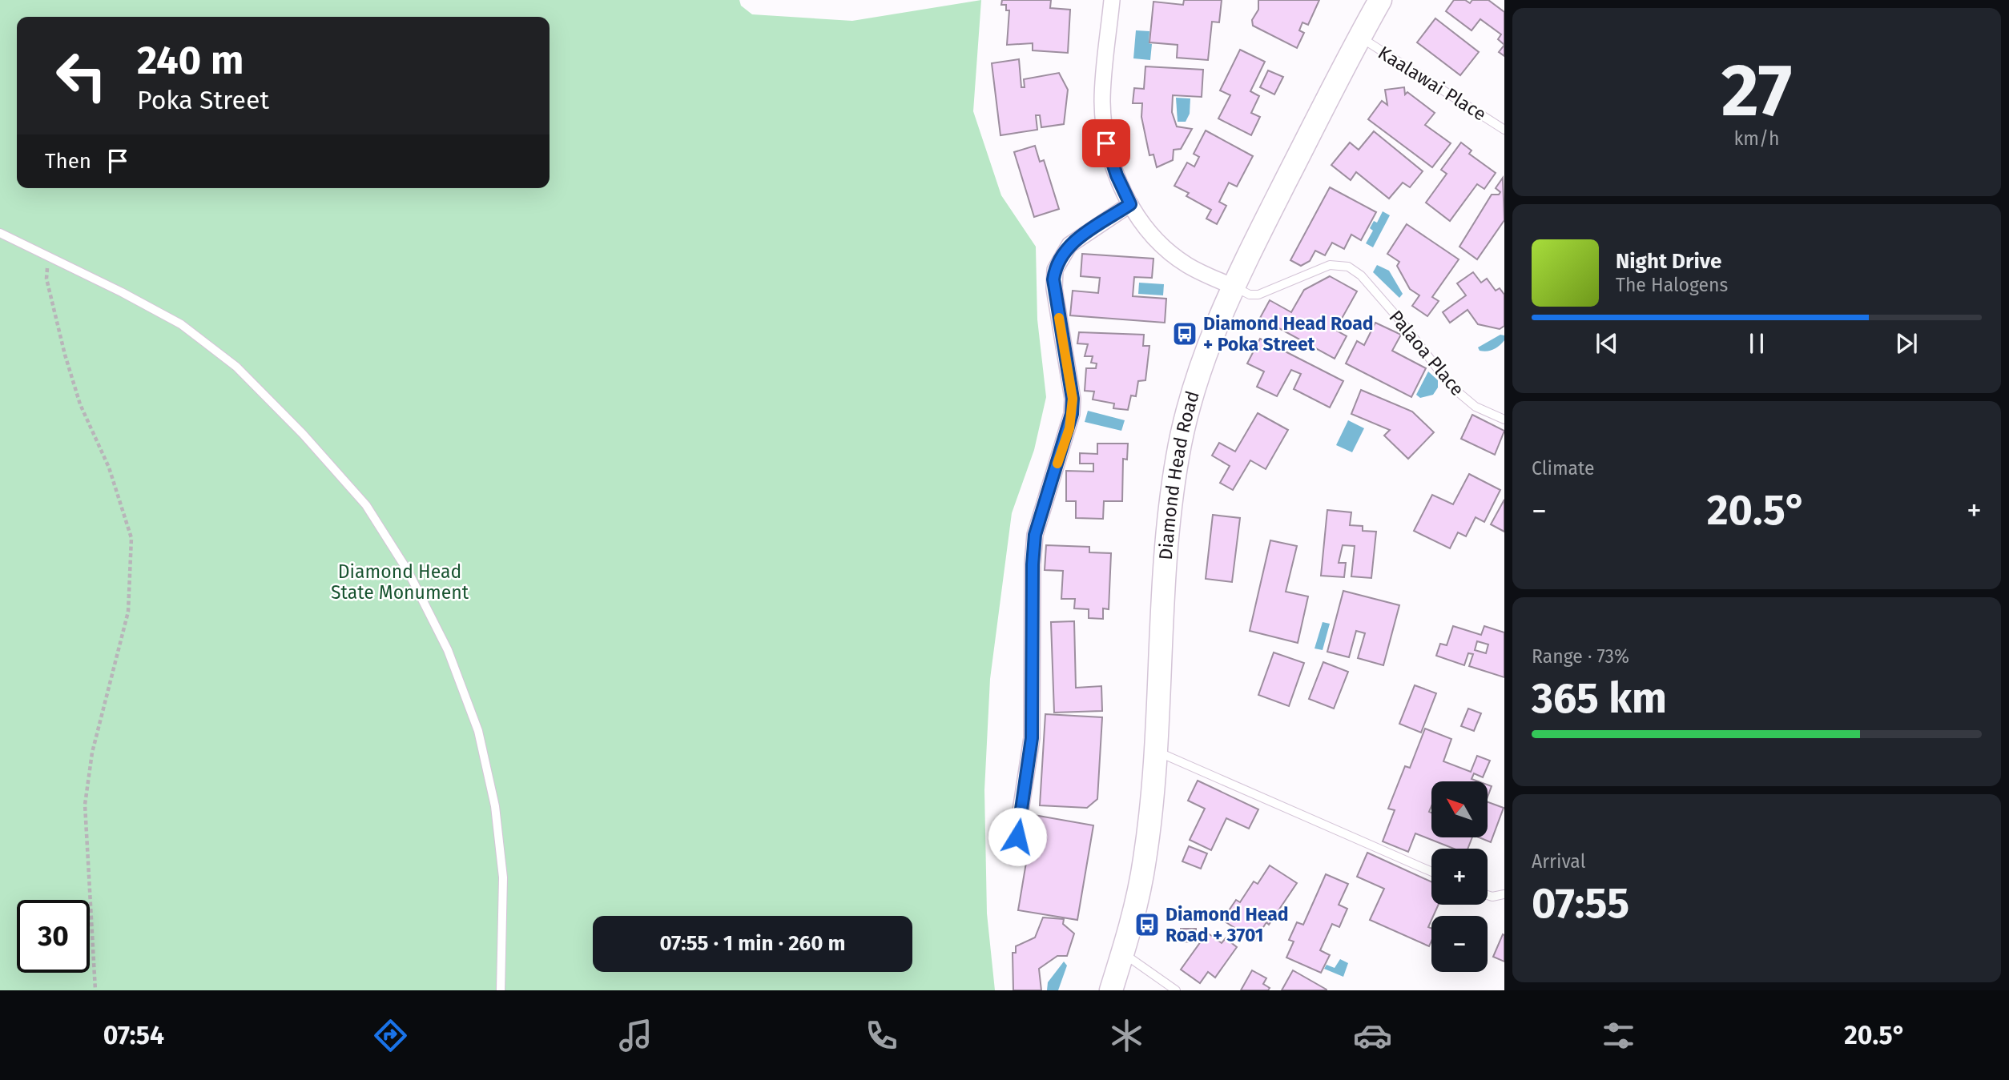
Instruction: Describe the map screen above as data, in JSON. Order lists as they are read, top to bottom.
{
  "streets": {
    "street": ["Diamond Head Road"],
    "lane": ["Kaalawai Place", "Palaoa Place"]
  },
  "crossings": [
    ["Kaalawai Place", "Diamond Head Road"],
    ["Palaoa Place", "Diamond Head Road"]
  ],
  "parks": ["Diamond Head State Monument"],
  "places": {
    "bus stop": ["Diamond Head Road + Poka Street", "Diamond Head Road + 3701"]
  },
  "north": "top left",
  "page": {
    "tile": [
      ["27", "km/h"],
      "Climate",
      ["Range · 73%", "365 km"],
      ["Arrival", "07:55"]
    ],
    "turn": ["240 m", "Poka Street"],
    "then": "Then",
    "song": ["Night Drive", "The Halogens"],
    "heat": ["−", "20.5°", "+"],
    "map_buttons": ["+", "−"],
    "limit": "30",
    "trip": "07:55 · 1 min · 260 m",
    "tabs": ["07:54", "20.5°"]
  }
}
